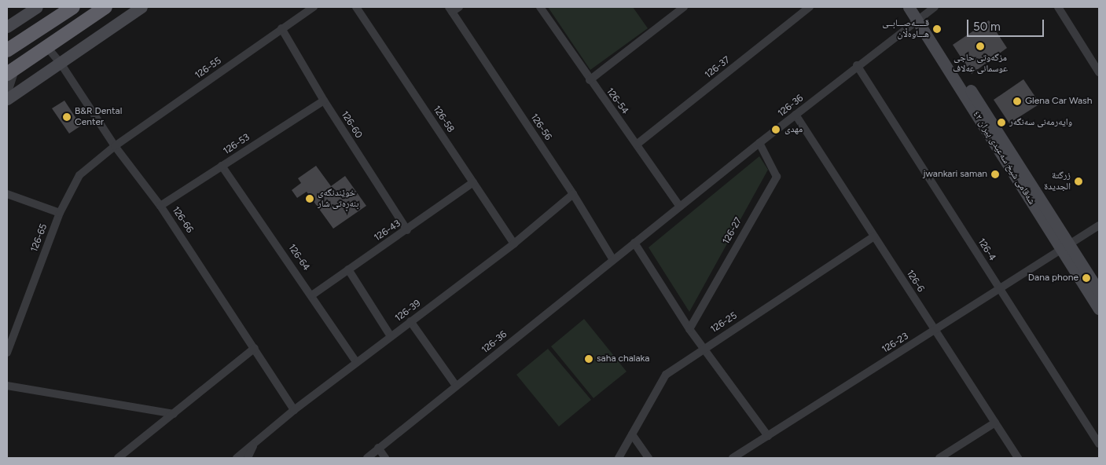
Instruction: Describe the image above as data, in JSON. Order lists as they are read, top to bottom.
{
  "streets": {
    "main road": ["شەقامی شیخ سەعیدی پیران ٤٢"],
    "street": [
      "126-37",
      "126-55",
      "126-54",
      "126-36",
      "126-58",
      "126-60",
      "126-56",
      "126-53",
      "126-66",
      "126-43",
      "126-27",
      "126-65",
      "126-4",
      "126-64",
      "126-6",
      "126-39",
      "126-25",
      "126-23"
    ]
  },
  "crossings": [
    ["126-37", "126-54"],
    ["126-55", "126-60"],
    ["126-55", "126-66"],
    ["126-55", "126-65"],
    ["126-54", "126-36"],
    ["126-36", "126-56"],
    ["126-36", "شەقامی شیخ سەعیدی پیران ٤٢"],
    ["126-36", "126-27"],
    ["126-36", "126-4"],
    ["126-36", "126-6"],
    ["126-58", "126-43"],
    ["126-58", "126-39"],
    ["126-60", "126-53"],
    ["126-60", "126-43"],
    ["126-56", "126-39"],
    ["126-53", "126-66"],
    ["126-53", "126-64"],
    ["شەقامی شیخ سەعیدی پیران ٤٢", "126-23"],
    ["126-66", "126-65"],
    ["126-66", "126-39"],
    ["126-43", "126-64"],
    ["126-4", "126-23"],
    ["126-64", "126-39"],
    ["126-6", "126-25"],
    ["126-6", "126-23"]
  ],
  "places": [
    "قـــــەصـــابــی هـــاوەڵان",
    "مزگەوتی حاجی عوسمانی عەلاف",
    "Glena Car Wash",
    "B&R Dental Center",
    "وایەرمەنی سەنگەر",
    "مهدی",
    "jwankari saman",
    "زرگتة الجديدة",
    "خوێندنگەی بنەڕەتی شار",
    "Dana phone",
    "saha chalaka"
  ],
  "scale_bar": "50 m"
}
